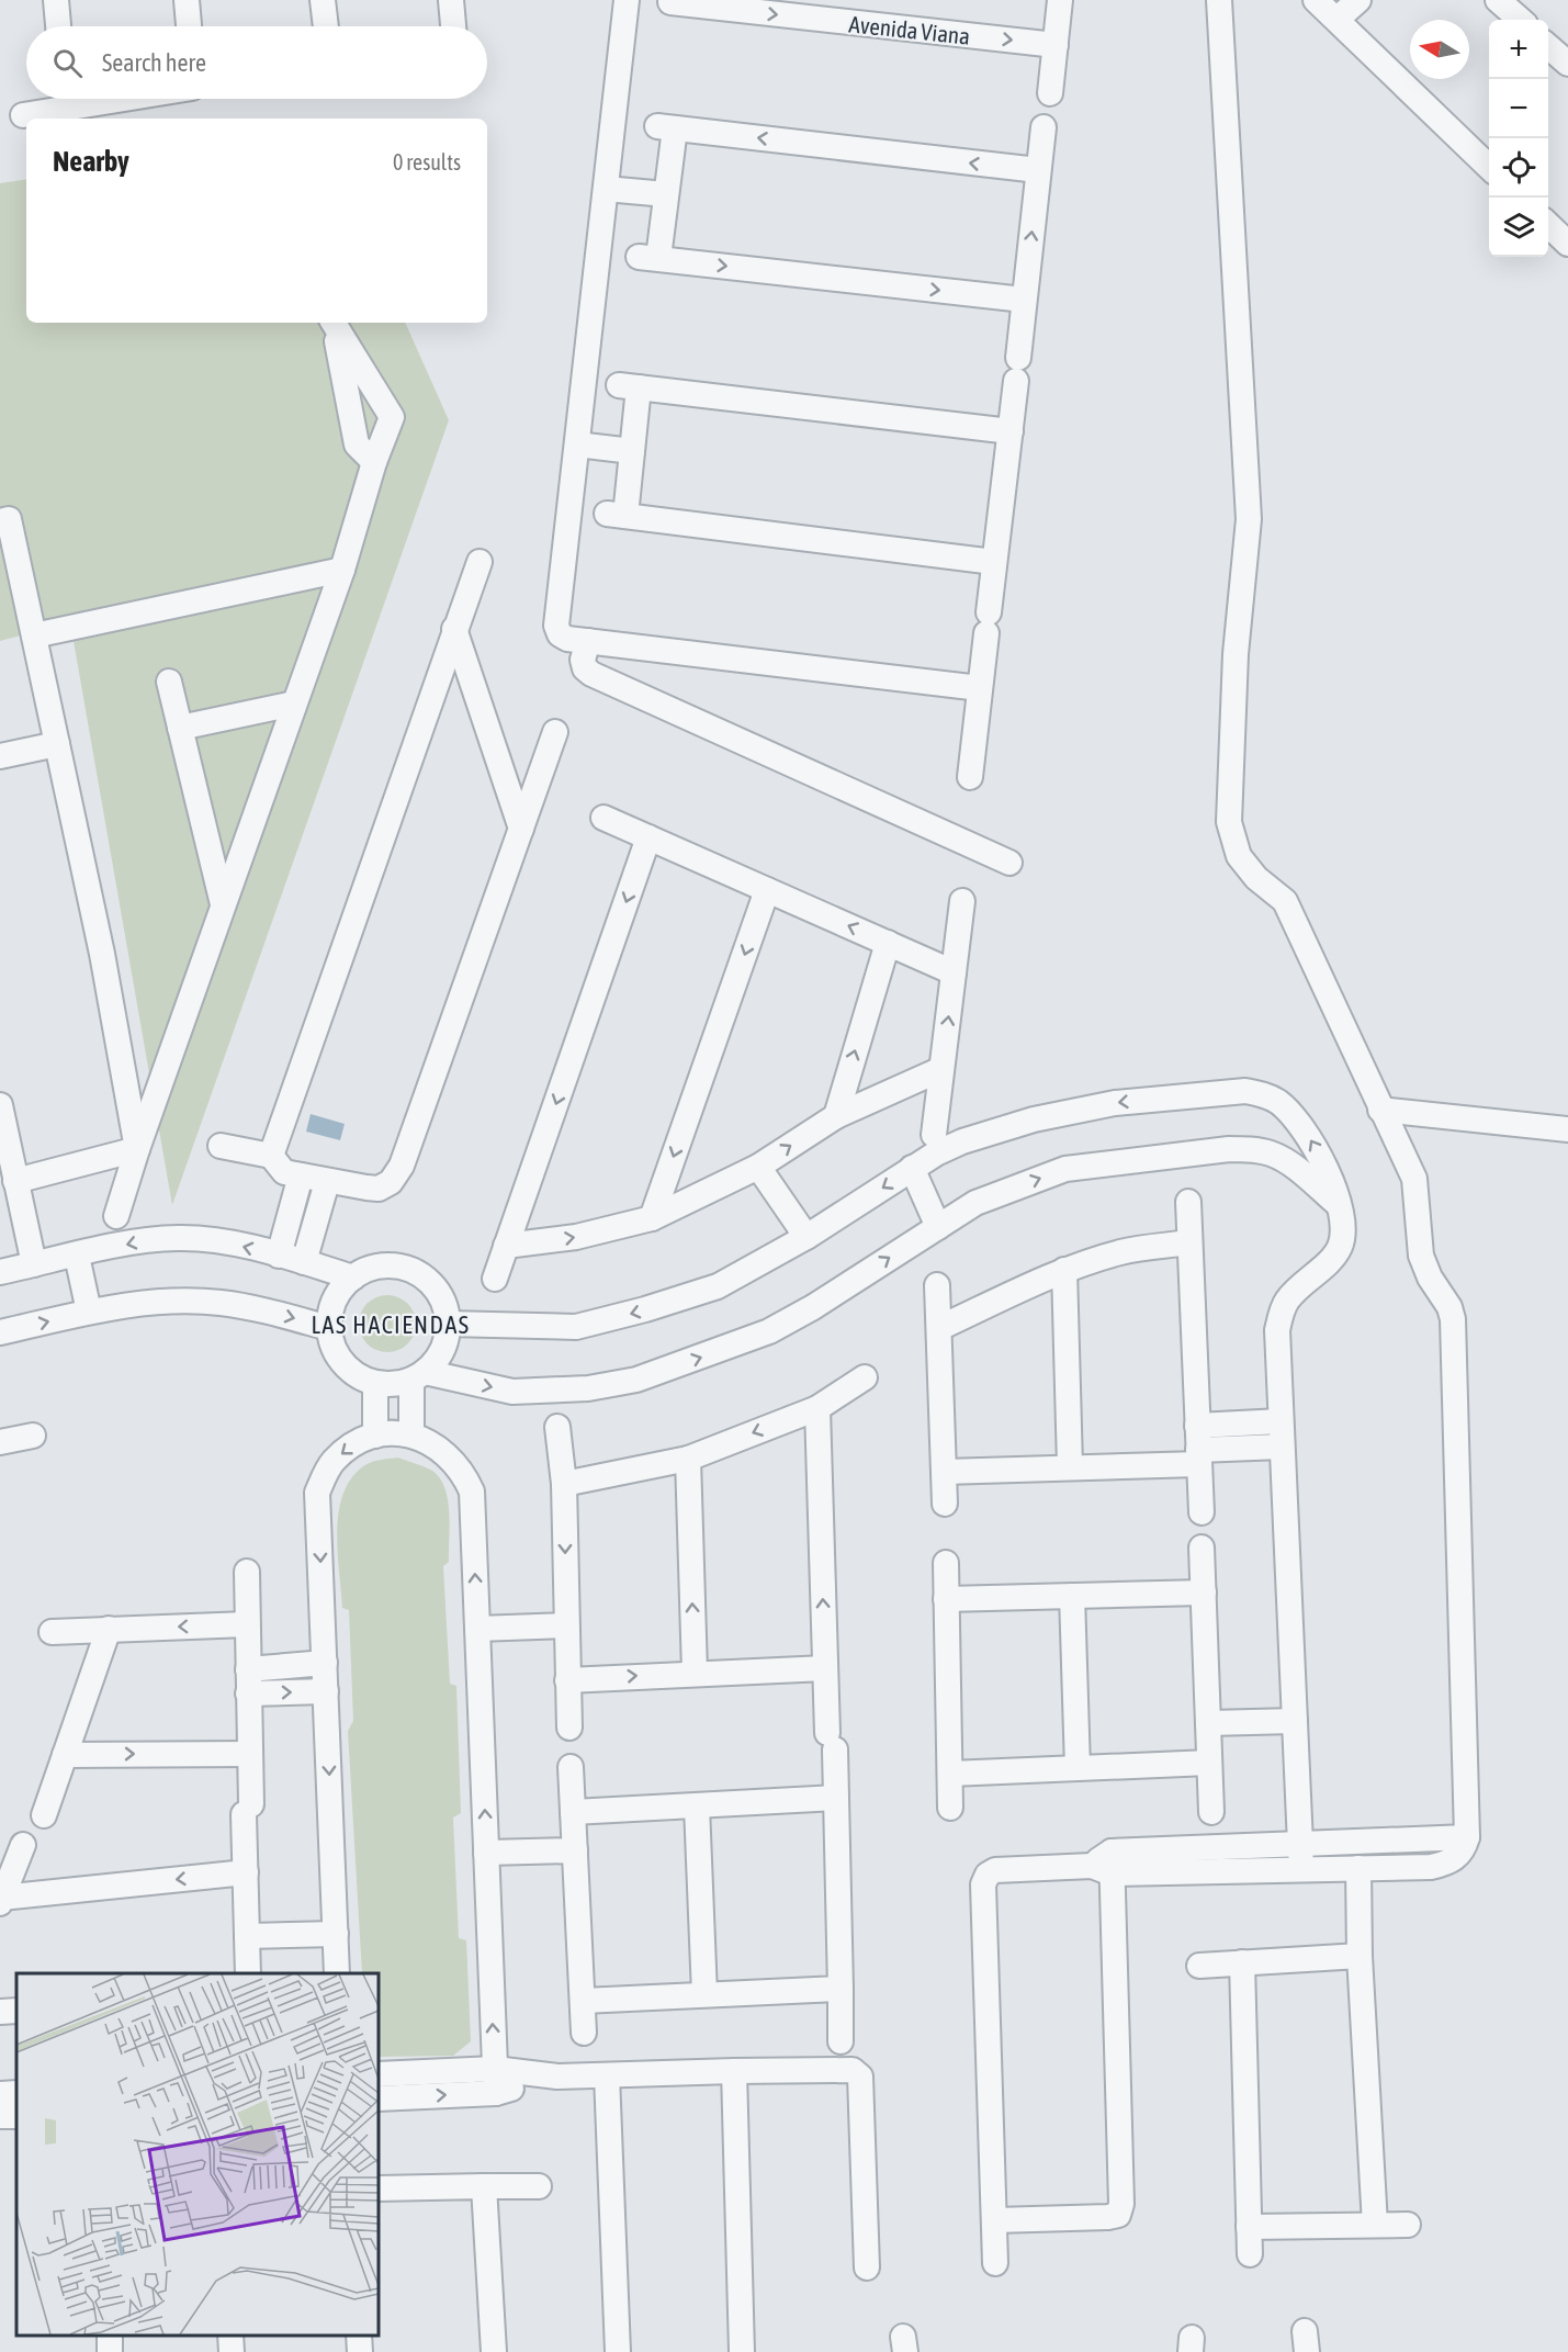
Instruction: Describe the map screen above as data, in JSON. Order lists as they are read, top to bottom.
{
  "streets": {
    "street": ["Avenida Viana"]
  },
  "one_way": ["Avenida Viana"],
  "districts": ["LAS HACIENDAS"],
  "north": "left",
  "page": {
    "map_buttons": ["+", "−"],
    "search": "Search here",
    "heading": ["Nearby", "0 results"]
  }
}
